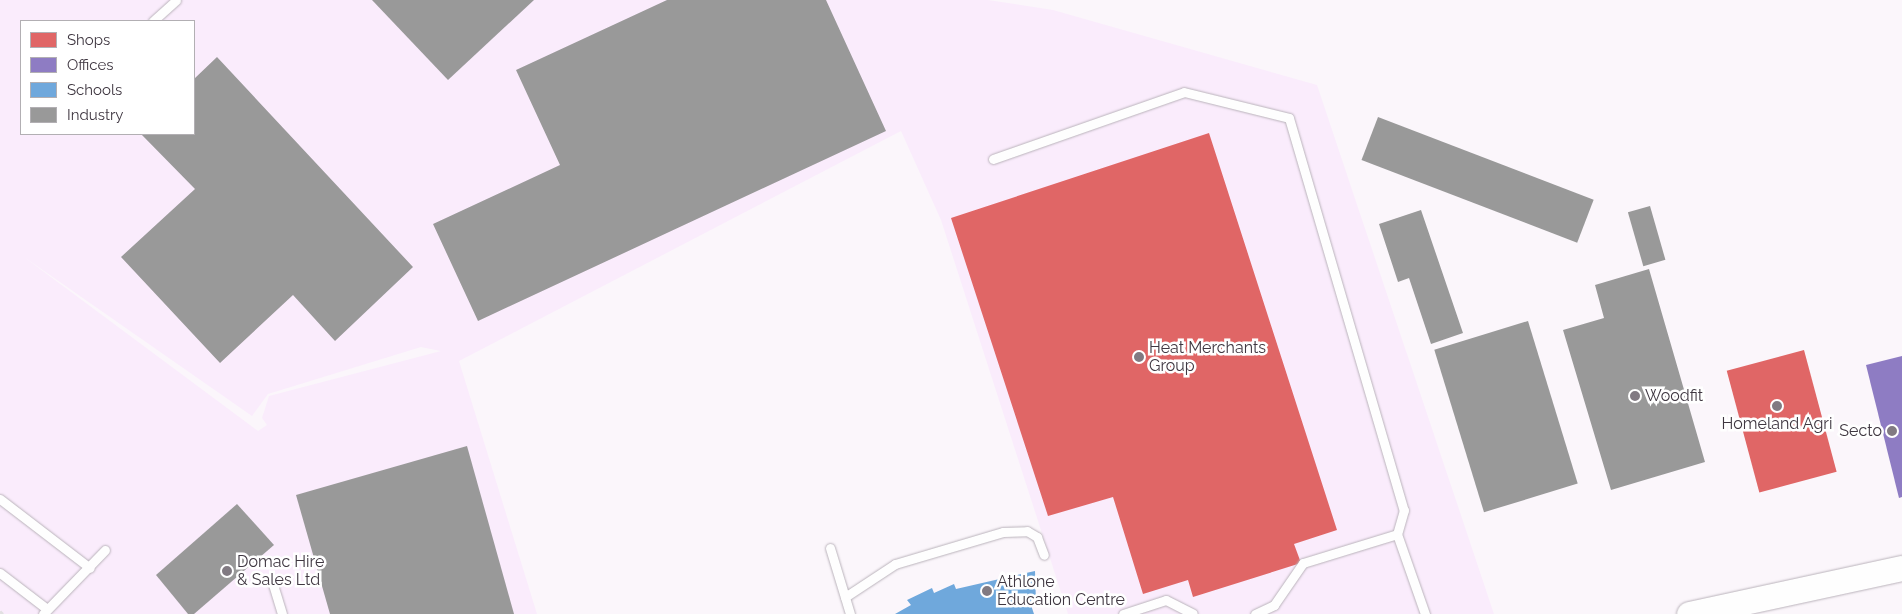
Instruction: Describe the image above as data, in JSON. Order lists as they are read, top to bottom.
{
  "places": [
    "Heat Merchants Group",
    "Woodfit",
    "Homeland Agri",
    "Secto",
    "Domac Hire & Sales Ltd",
    "Athlone Education Centre"
  ],
  "legend": [
    "Shops",
    "Offices",
    "Schools",
    "Industry"
  ]
}
